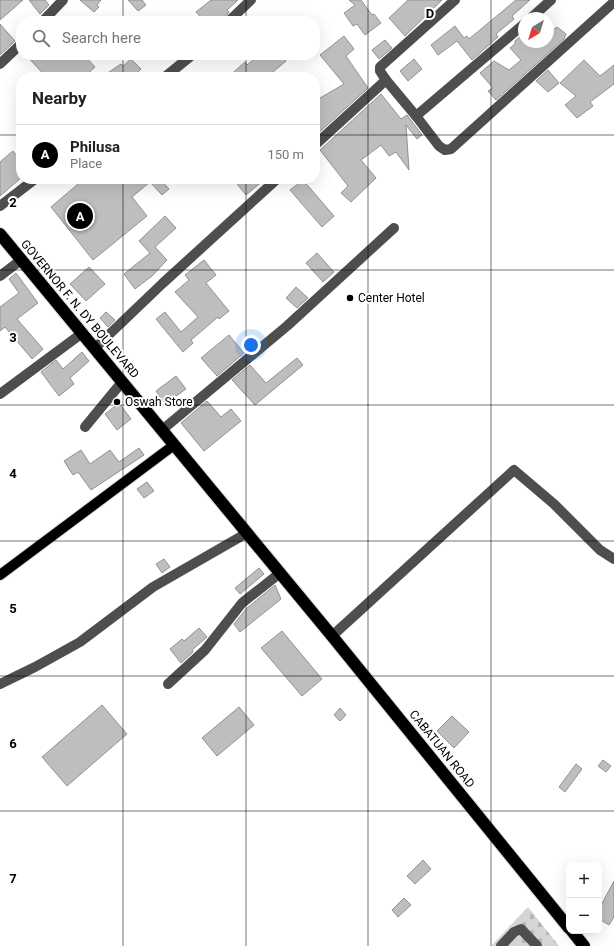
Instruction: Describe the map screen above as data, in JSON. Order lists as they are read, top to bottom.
{
  "streets": {
    "highway": ["GOVERNOR F. N. DY BOULEVARD", "CABATUAN ROAD"]
  },
  "crossings": [
    ["GOVERNOR F. N. DY BOULEVARD", "CABATUAN ROAD"]
  ],
  "places": ["Center Hotel", "Oswah Store"],
  "north": "bottom left",
  "page": {
    "search": "Search here",
    "heading": "Nearby",
    "list": [
      {
        "mark": "A",
        "name": "Philusa",
        "note": "Place",
        "value": "150 m"
      }
    ],
    "pins": "A",
    "map_buttons": ["+", "−"]
  },
  "grid": {
    "columns": ["D"],
    "rows": [
      "2",
      "3",
      "4",
      "5",
      "6",
      "7"
    ]
  }
}
